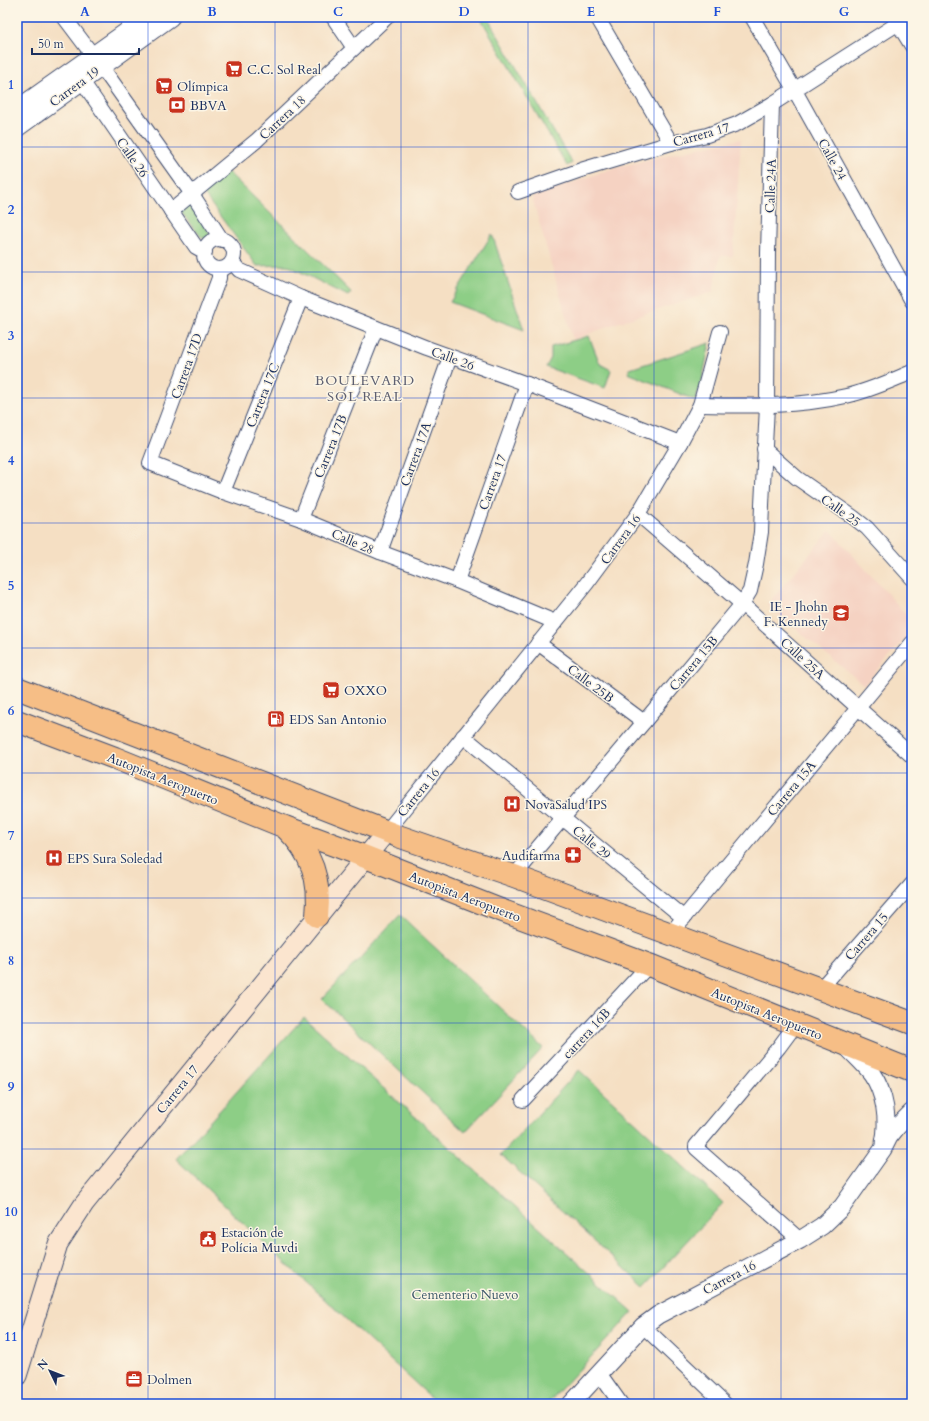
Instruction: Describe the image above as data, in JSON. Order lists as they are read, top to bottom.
{
  "streets": {
    "highway": ["Autopista Aeropuerto"],
    "main road": ["Carrera 17"],
    "street": [
      "Carrera 19",
      "Carrera 18",
      "Calle 26",
      "Calle 24",
      "Calle 24A",
      "Carrera 17D",
      "Carrera 17C",
      "Carrera 17B",
      "Carrera 17A",
      "Calle 25",
      "Carrera 16",
      "Calle 28",
      "Calle 25A",
      "Carrera 15B",
      "Calle 25B",
      "Carrera 15A",
      "Calle 29",
      "Carrera 15",
      "carrera 16B"
    ]
  },
  "crossings": [
    ["Carrera 19", "Calle 26"],
    ["Carrera 18", "Calle 26"],
    ["Carrera 17", "Calle 26"],
    ["Carrera 17", "Calle 24"],
    ["Carrera 17", "Calle 24A"],
    ["Carrera 17", "Carrera 16"],
    ["Carrera 17", "Calle 28"],
    ["Carrera 17", "Autopista Aeropuerto"],
    ["Calle 26", "Carrera 17D"],
    ["Calle 26", "Carrera 17C"],
    ["Calle 26", "Carrera 17B"],
    ["Calle 26", "Carrera 17A"],
    ["Calle 26", "Carrera 16"],
    ["Calle 24A", "Carrera 15B"],
    ["Carrera 17D", "Calle 28"],
    ["Carrera 17C", "Calle 28"],
    ["Carrera 17B", "Calle 28"],
    ["Carrera 17A", "Calle 28"],
    ["Calle 25", "Carrera 15B"],
    ["Carrera 16", "Calle 28"],
    ["Carrera 16", "Calle 25A"],
    ["Carrera 16", "Calle 25B"],
    ["Carrera 16", "Autopista Aeropuerto"],
    ["Carrera 16", "Calle 29"],
    ["Calle 25A", "Carrera 15B"],
    ["Calle 25A", "Carrera 15A"],
    ["Carrera 15B", "Calle 25B"],
    ["Carrera 15B", "Calle 29"],
    ["Autopista Aeropuerto", "carrera 16B"],
    ["Carrera 15A", "Calle 29"]
  ],
  "districts": ["BOULEVARD SOL REAL"],
  "parks": ["Cementerio Nuevo"],
  "places": {
    "supermarket": ["C.C. Sol Real", "Olímpica", "OXXO"],
    "bank": ["BBVA"],
    "school or university": ["IE - Jhohn F. Kennedy"],
    "fuel station": ["EDS San Antonio"],
    "hospital": ["NovaSalud IPS", "EPS Sura Soledad"],
    "pharmacy": ["Audifarma"],
    "public building": ["Estación de Polícia Muvdi"],
    "office": ["Dolmen"]
  },
  "scale_bar": "50 m",
  "north": "top left",
  "grid": {
    "columns": [
      "A",
      "B",
      "C",
      "D",
      "E",
      "F",
      "G"
    ],
    "rows": [
      "1",
      "2",
      "3",
      "4",
      "5",
      "6",
      "7",
      "8",
      "9",
      "10",
      "11"
    ]
  }
}
